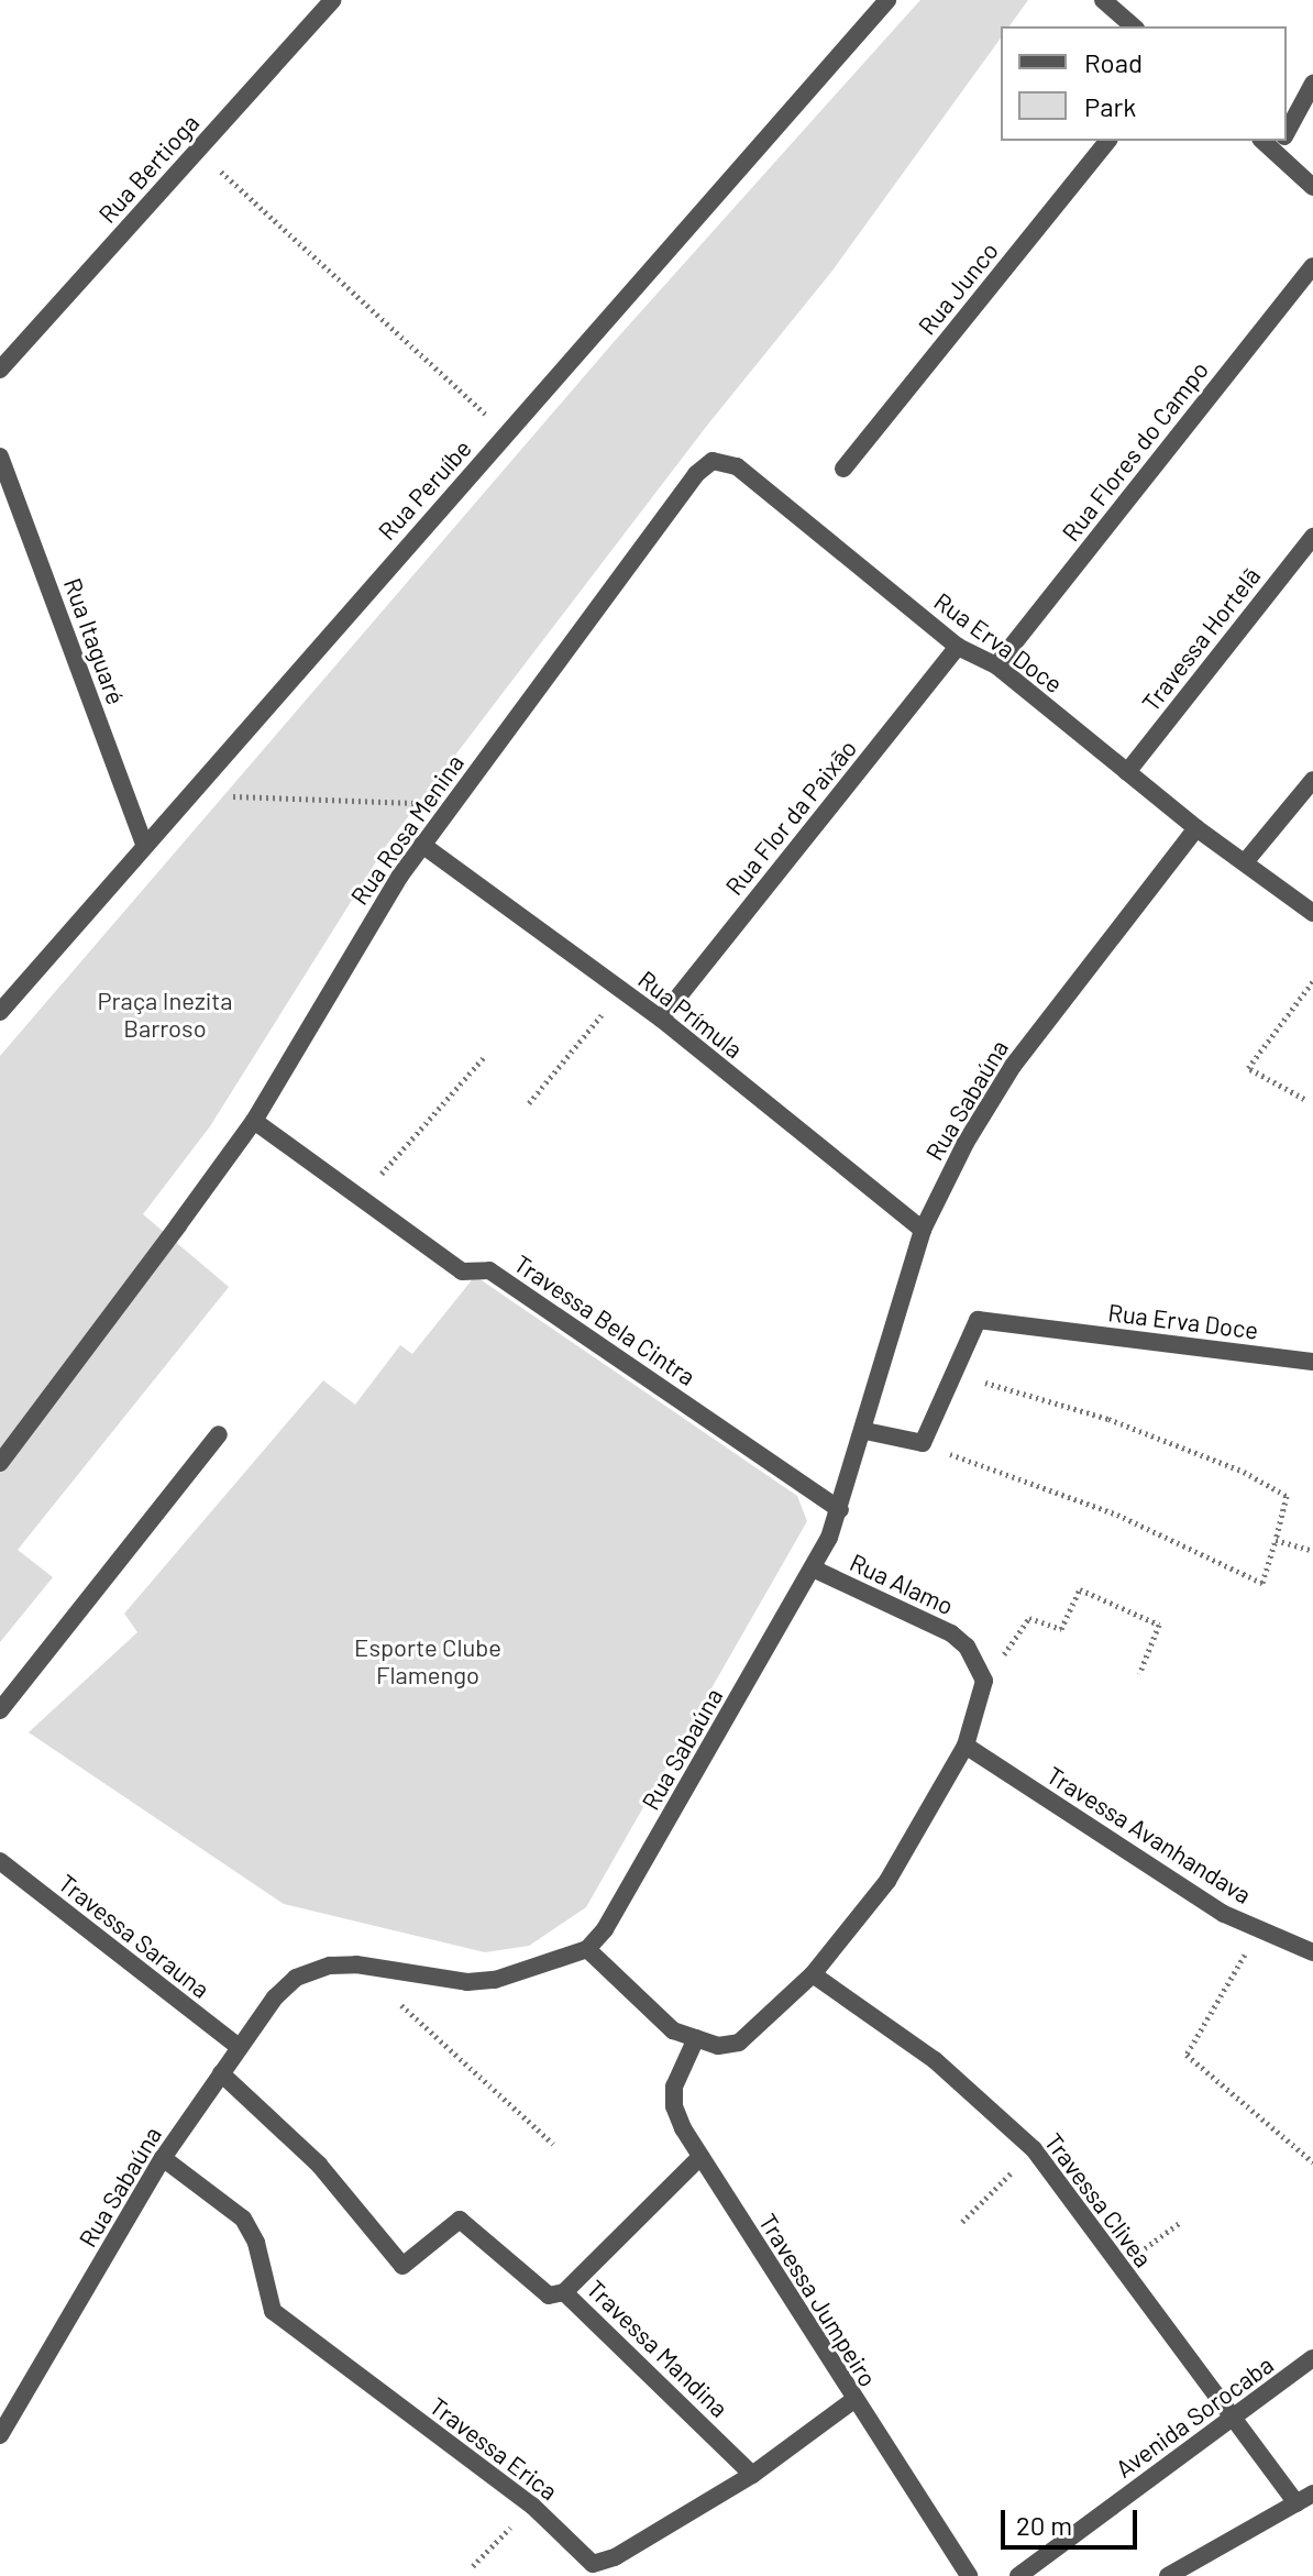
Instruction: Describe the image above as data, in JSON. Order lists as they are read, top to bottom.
{
  "streets": {
    "street": [
      "Rua Bertioga",
      "Rua Junco",
      "Rua Flores do Campo",
      "Rua Peruíbe",
      "Travessa Hortelã",
      "Rua Itaguaré",
      "Rua Erva Doce",
      "Rua Flor da Paixão",
      "Rua Rosa Menina",
      "Rua Prímula",
      "Rua Sabaúna",
      "Travessa Bela Cintra",
      "Rua Alamo",
      "Travessa Avanhandava",
      "Travessa Sarauna",
      "Travessa Clivea",
      "Travessa Jumpeiro",
      "Travessa Mandina",
      "Avenida Sorocaba",
      "Travessa Erica"
    ]
  },
  "crossings": [
    ["Rua Flores do Campo", "Rua Erva Doce"],
    ["Rua Peruíbe", "Rua Itaguaré"],
    ["Travessa Hortelã", "Rua Erva Doce"],
    ["Rua Erva Doce", "Rua Flor da Paixão"],
    ["Rua Erva Doce", "Rua Rosa Menina"],
    ["Rua Erva Doce", "Rua Sabaúna"],
    ["Rua Flor da Paixão", "Rua Prímula"],
    ["Rua Rosa Menina", "Rua Prímula"],
    ["Rua Rosa Menina", "Travessa Bela Cintra"],
    ["Rua Prímula", "Rua Sabaúna"],
    ["Rua Sabaúna", "Travessa Bela Cintra"],
    ["Rua Sabaúna", "Rua Alamo"],
    ["Rua Sabaúna", "Travessa Sarauna"],
    ["Rua Sabaúna", "Travessa Mandina"],
    ["Rua Sabaúna", "Travessa Erica"],
    ["Travessa Clivea", "Avenida Sorocaba"],
    ["Travessa Jumpeiro", "Travessa Erica"],
    ["Travessa Mandina", "Travessa Erica"]
  ],
  "parks": ["Praça Inezita Barroso", "Esporte Clube Flamengo"],
  "legend": ["Road", "Park"],
  "scale_bar": "20 m"
}
